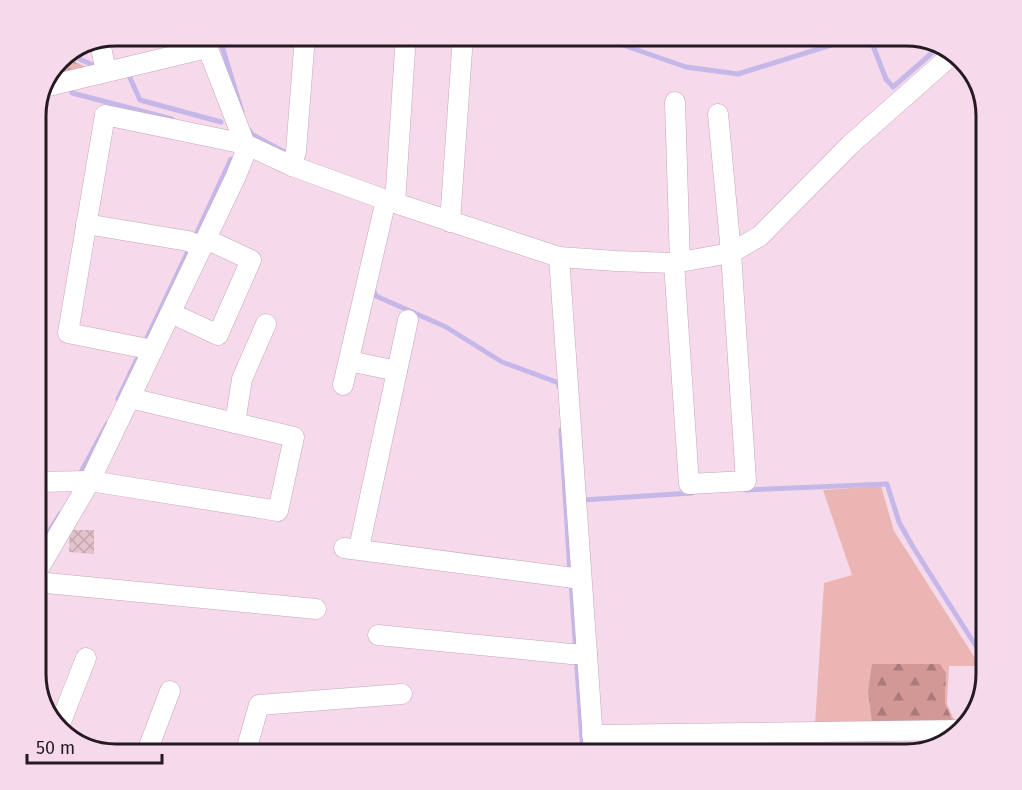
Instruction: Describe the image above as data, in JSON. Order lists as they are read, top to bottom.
{
  "scale_bar": "50 m"
}
